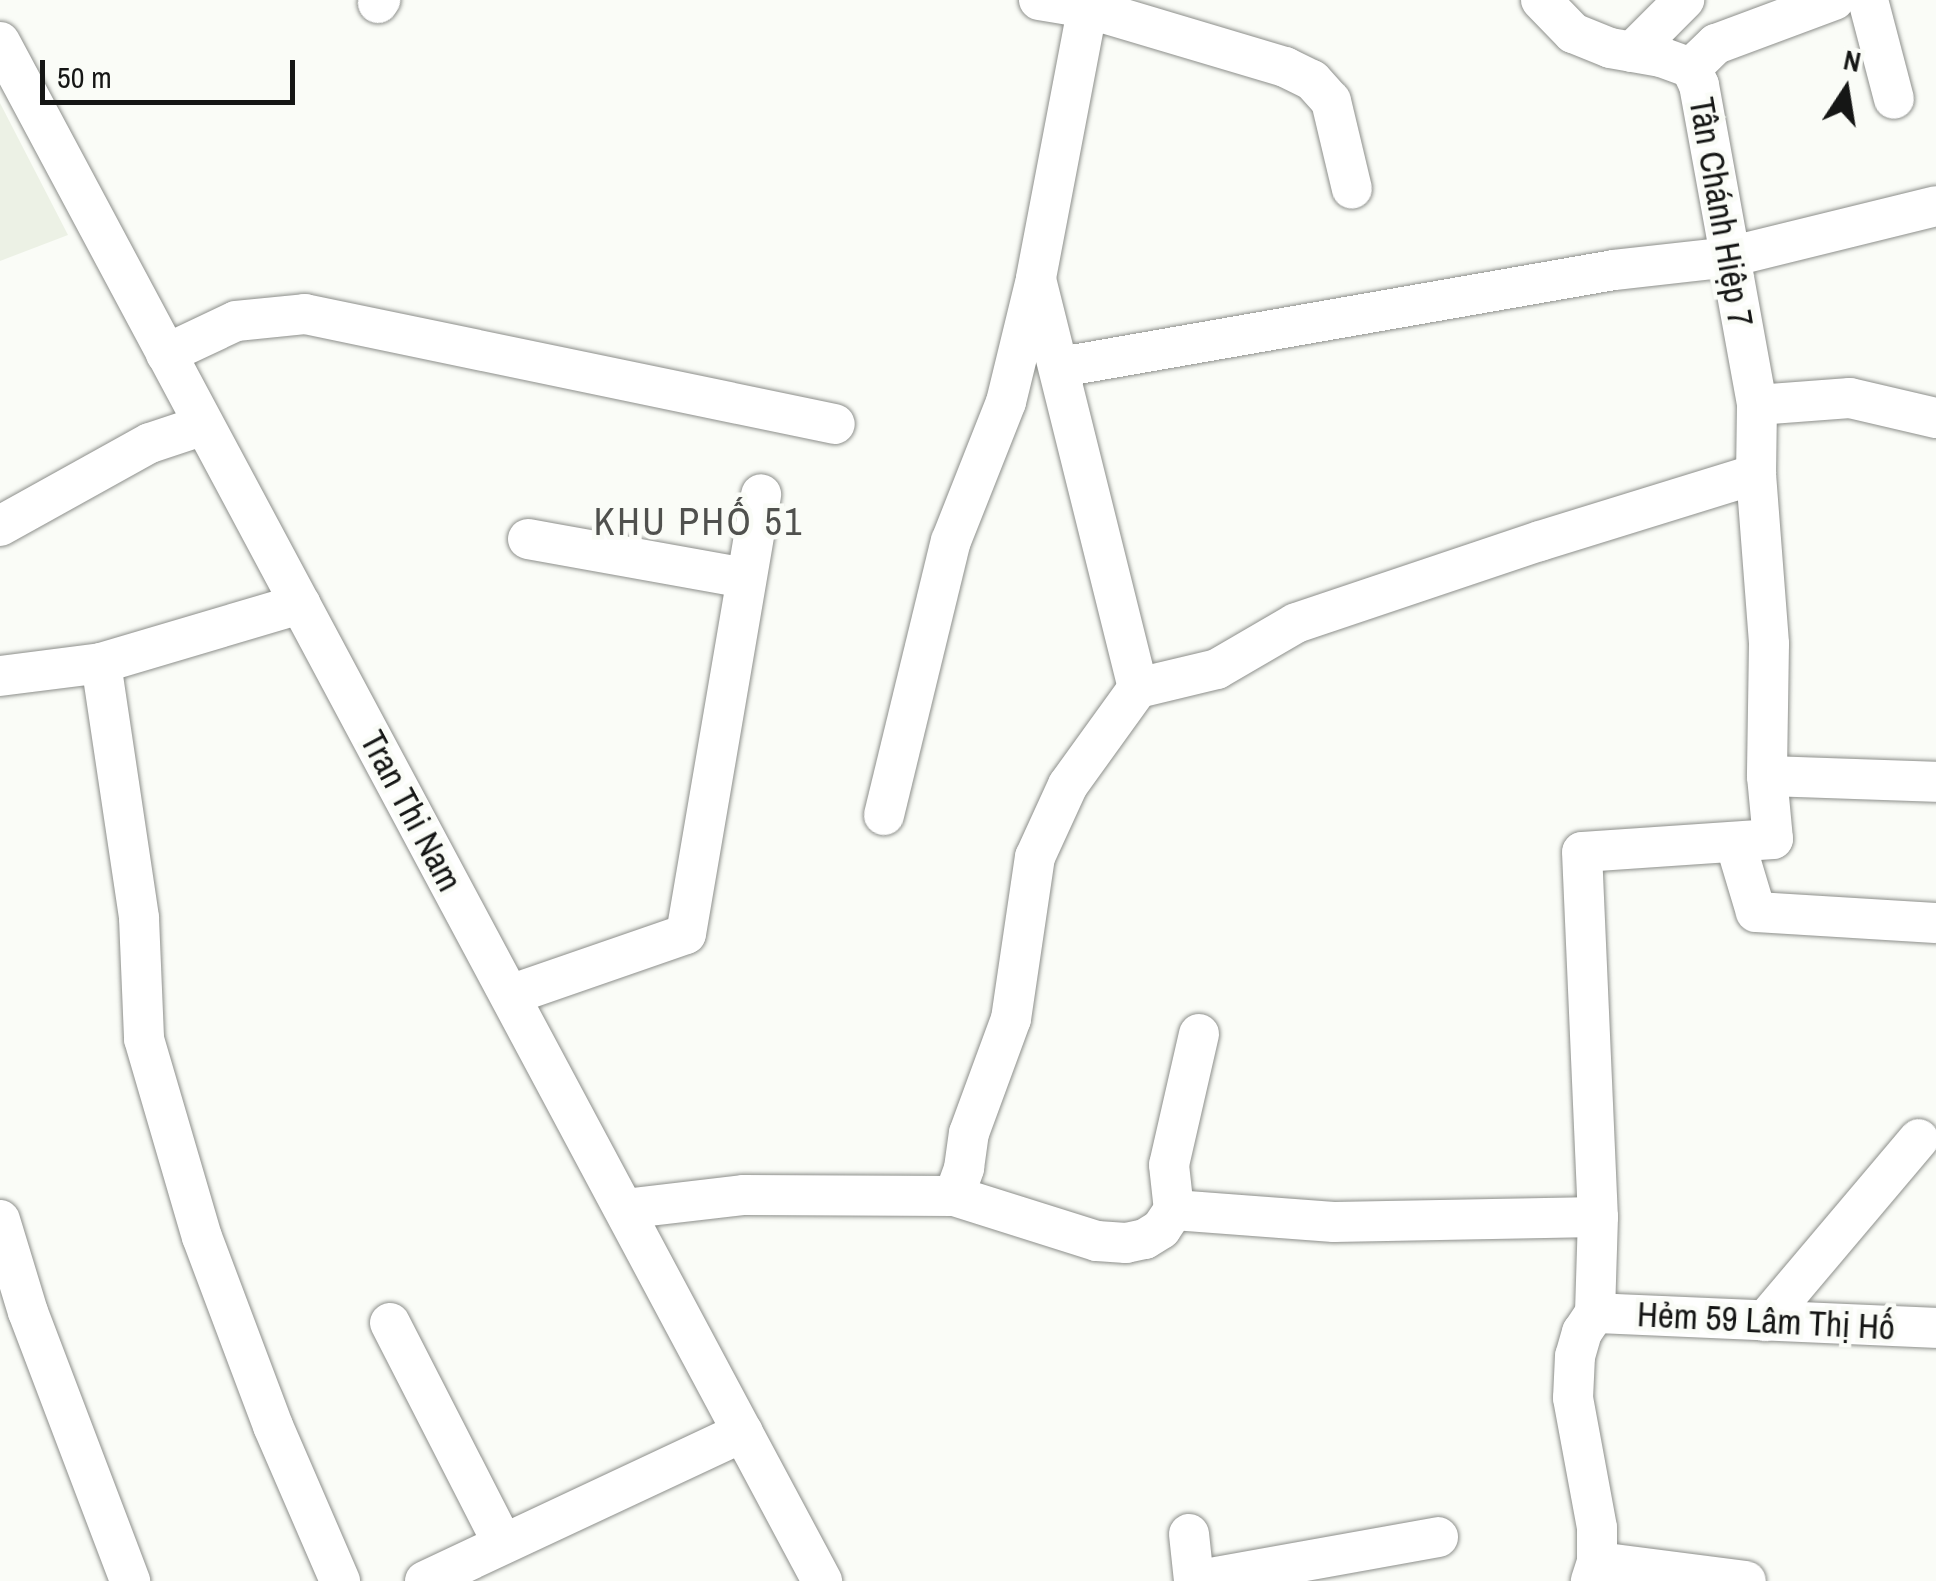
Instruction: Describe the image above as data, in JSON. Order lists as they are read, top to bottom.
{
  "streets": {
    "street": ["Tân Chánh Hiệp 7", "Tran Thi Nam", "Hẻm 59 Lâm Thị Hố"]
  },
  "districts": ["KHU PHỐ 51"],
  "scale_bar": "50 m",
  "north": "top"
}
